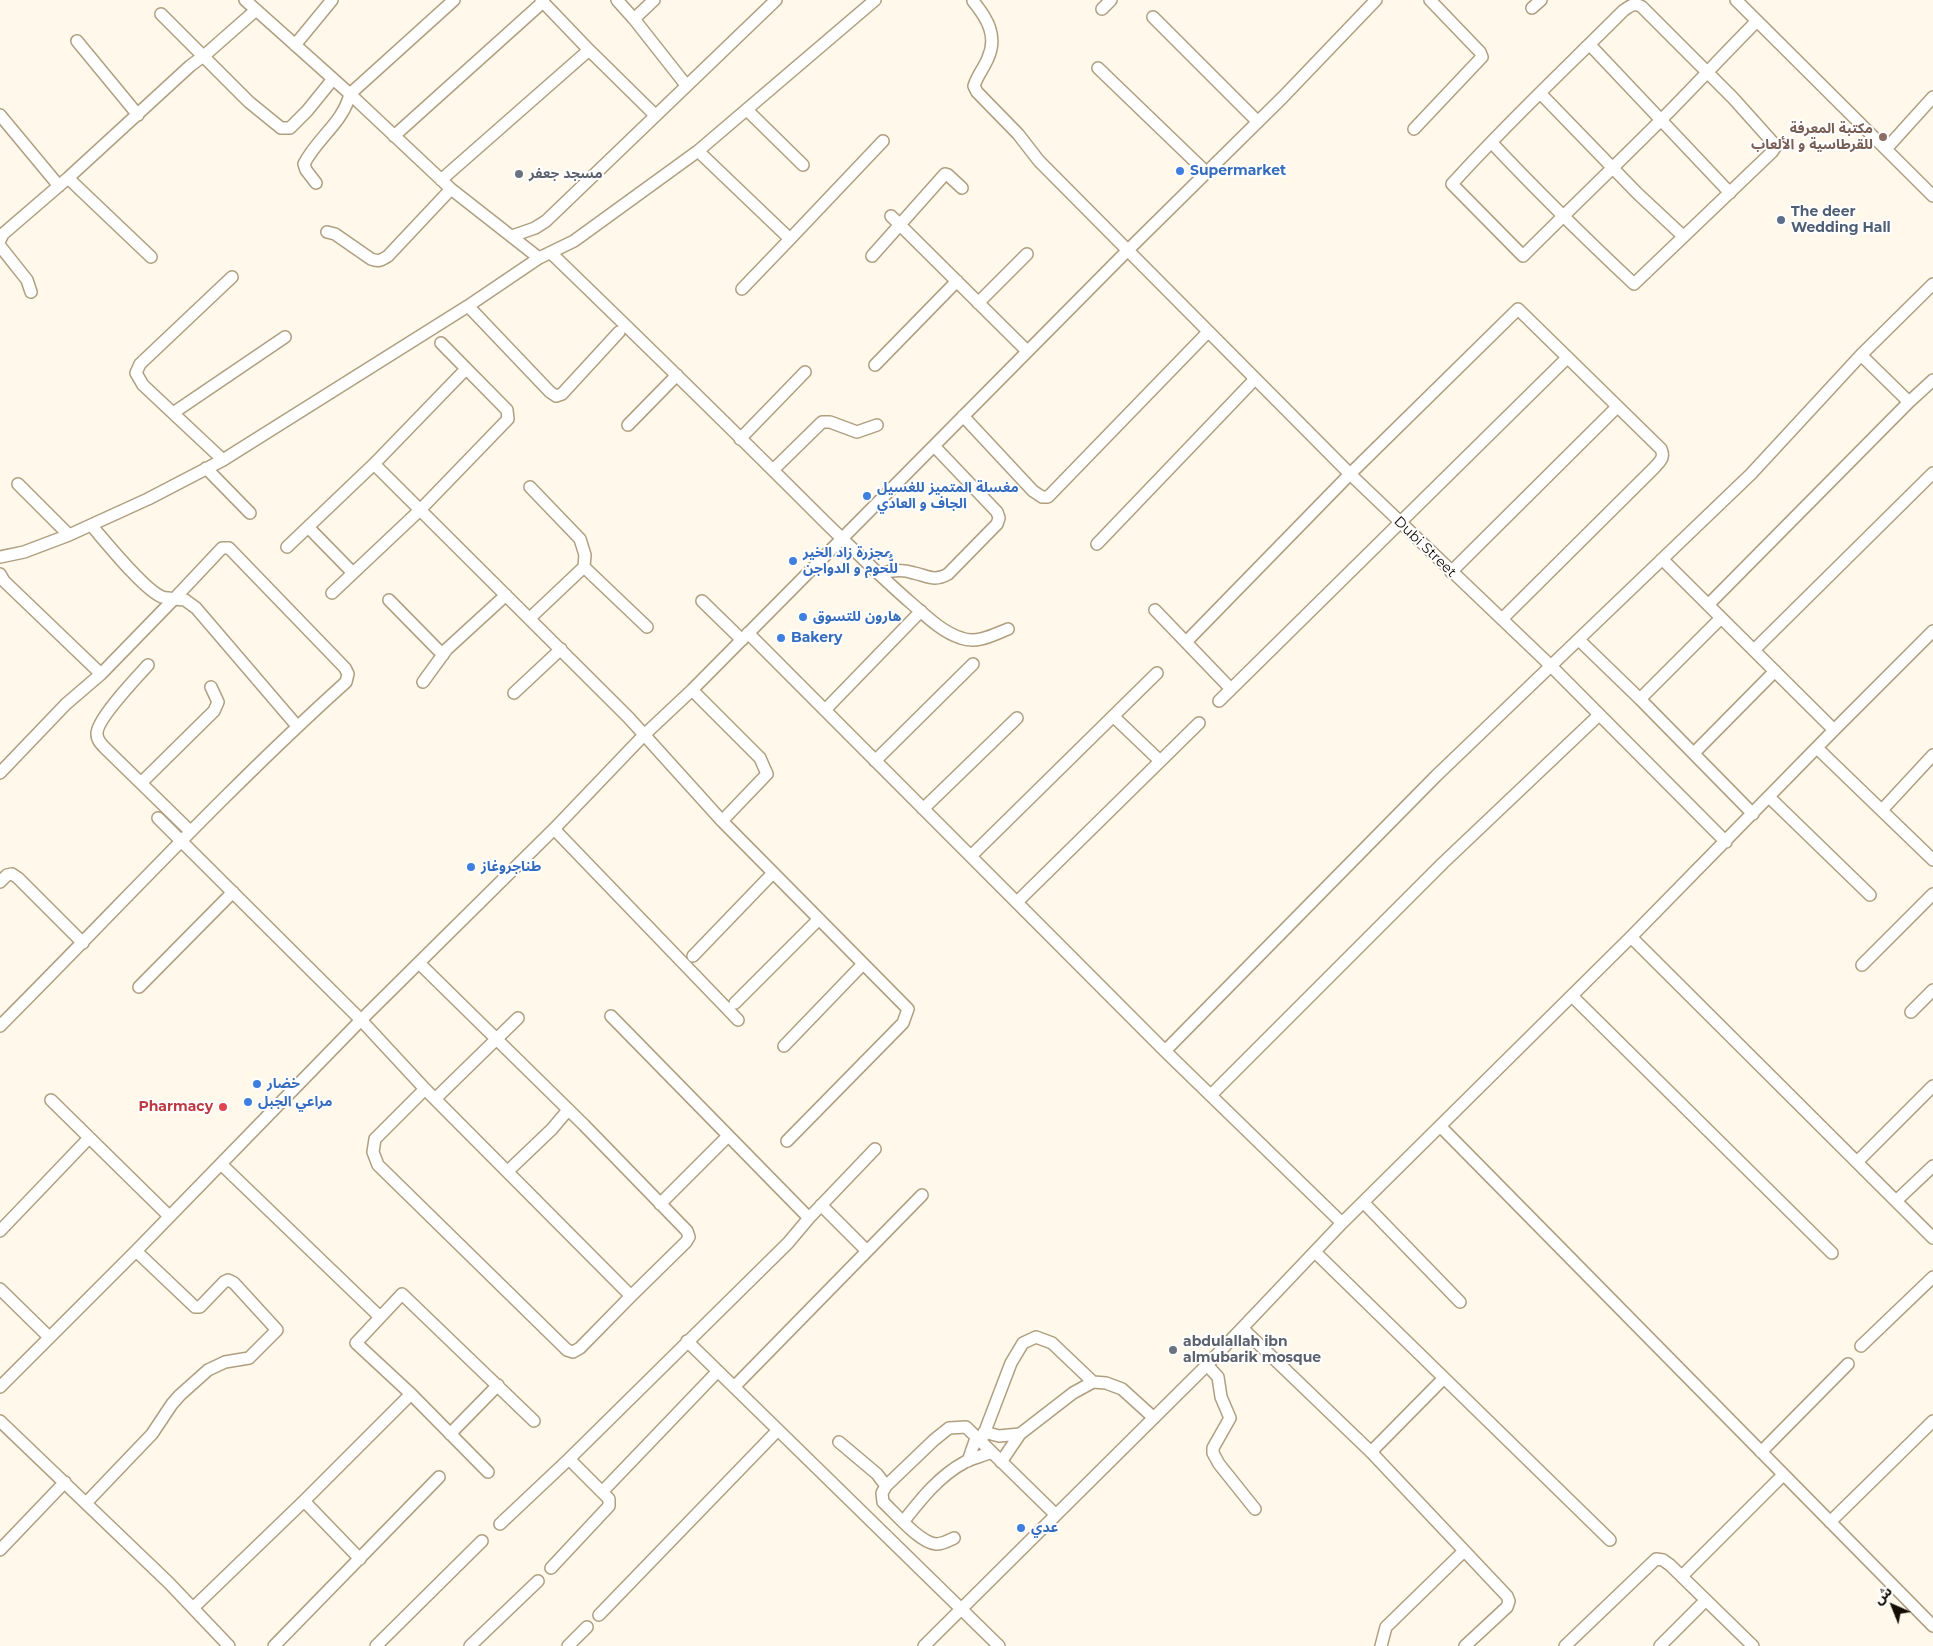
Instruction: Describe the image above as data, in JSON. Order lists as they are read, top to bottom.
{
  "streets": {
    "street": ["Dubi Street"]
  },
  "places": [
    "مكتبة المعرفة للقرطاسية و الألعاب",
    "Supermarket",
    "مسجد جعفر",
    "The deer Wedding Hall",
    "مغسلة المتميز للغسيل الجاف و العادي",
    "مجزرة زاد الخير للُّحوم و الدواجن",
    "هارون للتسوق",
    "Bakery",
    "طناجروغاز",
    "خضار",
    "مراعي الجبل",
    "Pharmacy",
    "abdulallah ibn almubarik mosque",
    "عدي"
  ],
  "north": "top left"
}
